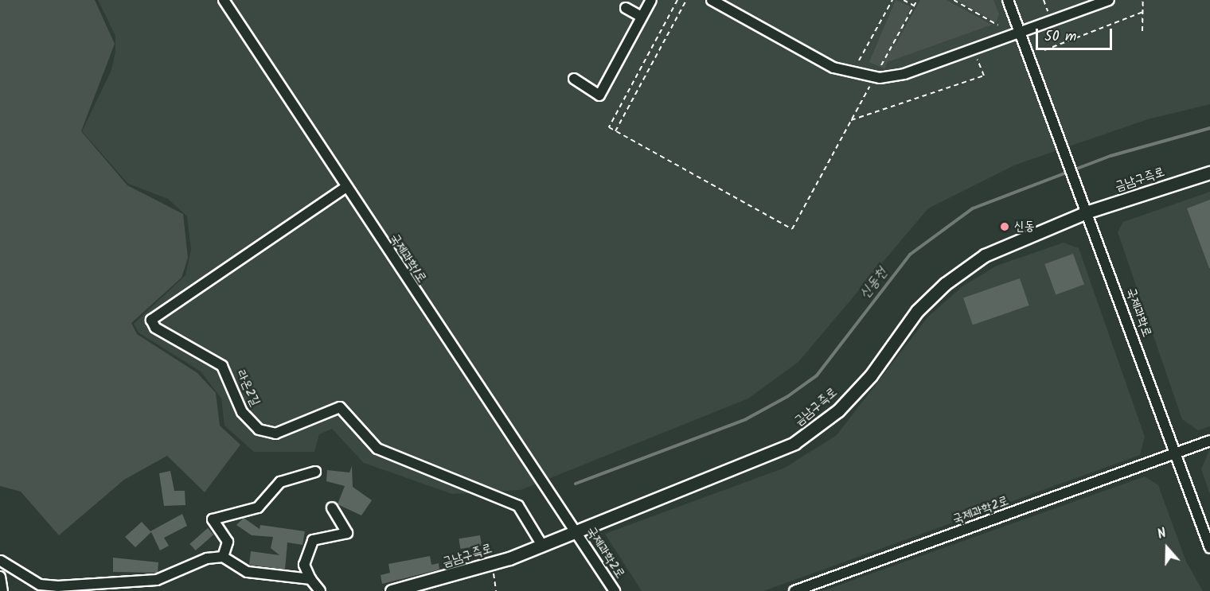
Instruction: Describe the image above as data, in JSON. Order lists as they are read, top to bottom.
{
  "streets": {
    "main road": ["금남구즉로"],
    "street": [
      "국제과학1로",
      "국제과학로",
      "라온2길",
      "국제과학2로"
    ]
  },
  "crossings": [
    ["금남구즉로", "국제과학1로"],
    ["금남구즉로", "국제과학로"],
    ["금남구즉로", "라온2길"],
    ["금남구즉로", "국제과학2로"],
    ["국제과학1로", "라온2길"],
    ["국제과학1로", "국제과학2로"],
    ["국제과학로", "국제과학2로"]
  ],
  "water": ["신동천"],
  "places": ["신동"],
  "scale_bar": "50 m",
  "north": "top"
}
